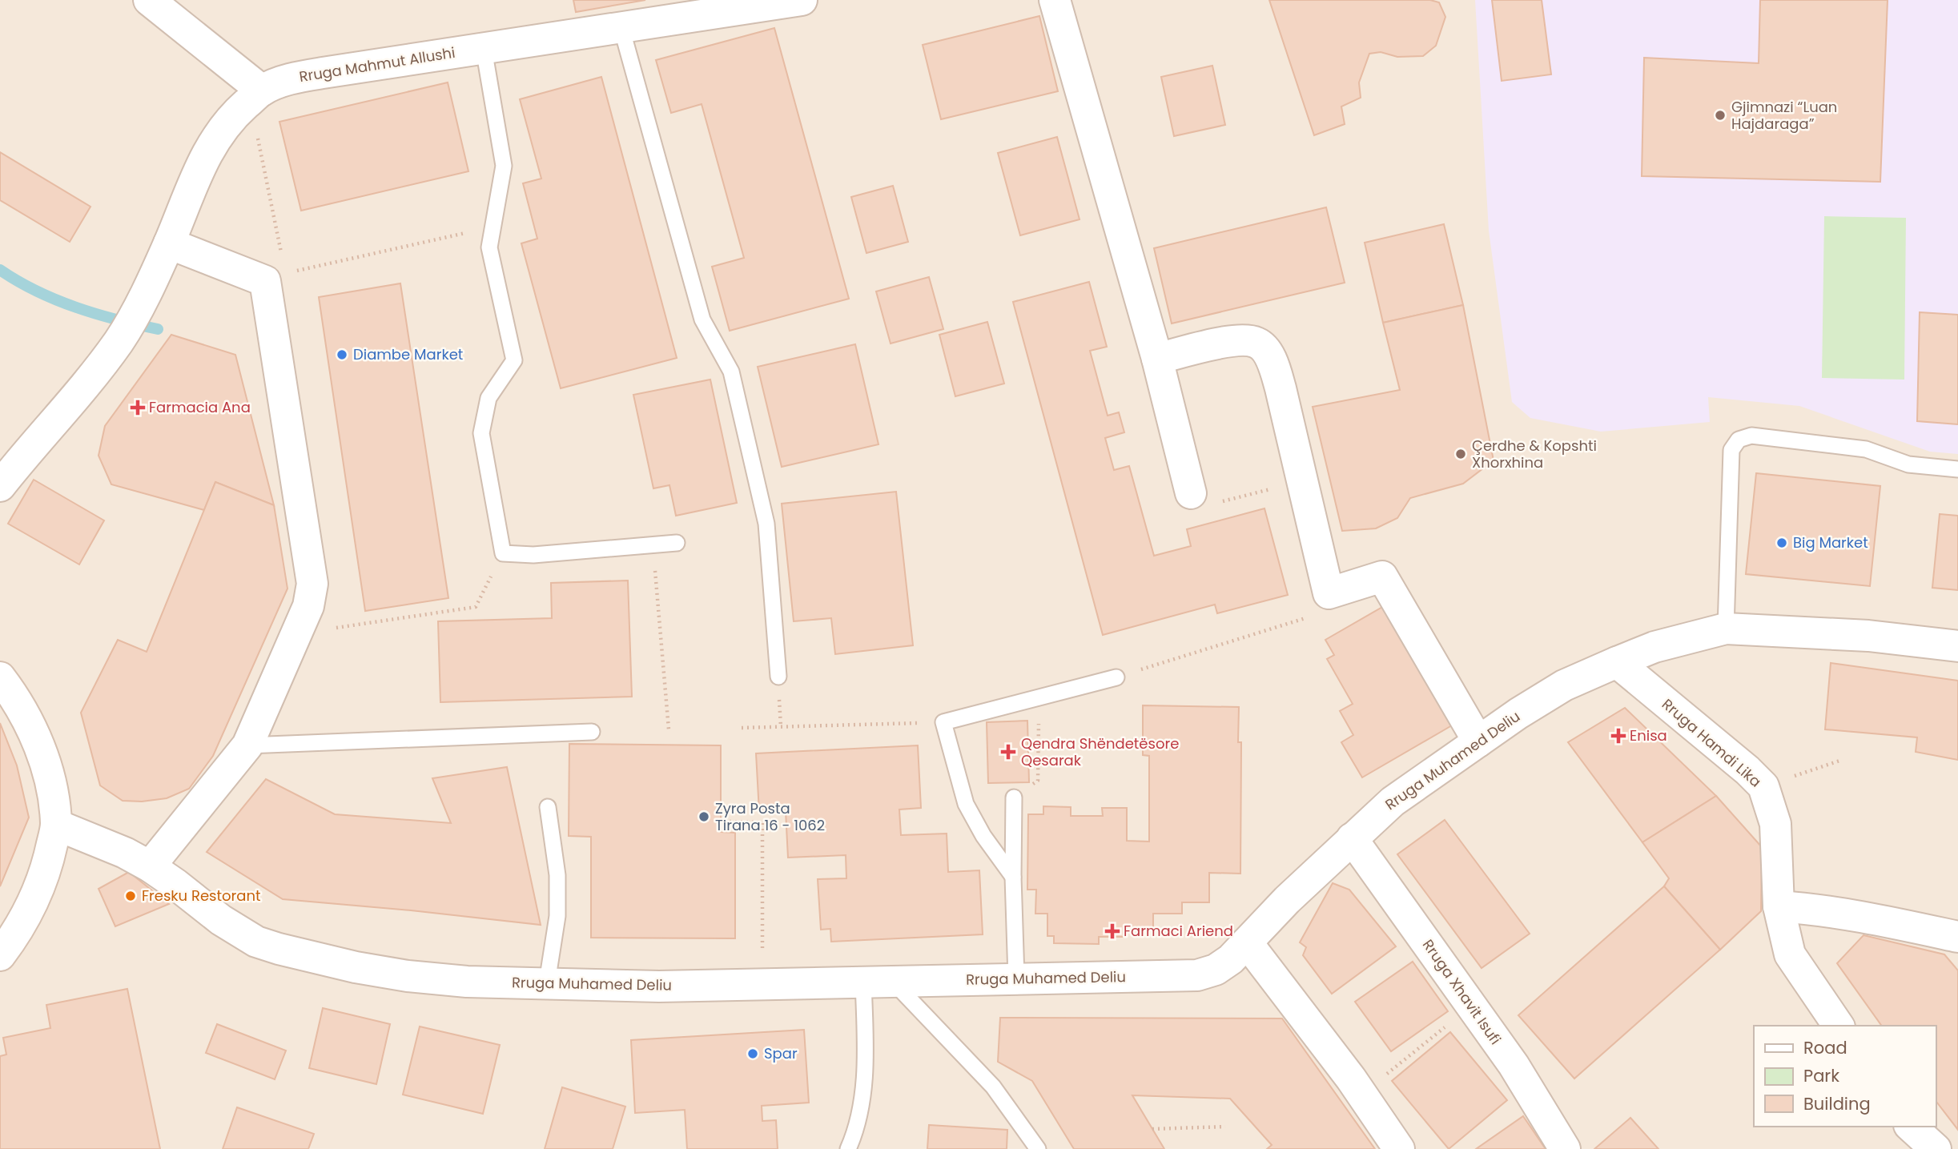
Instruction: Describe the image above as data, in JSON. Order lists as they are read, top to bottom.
{
  "streets": {
    "street": [
      "Rruga Mahmut Allushi",
      "Rruga Hamdi Lika",
      "Rruga Muhamed Deliu",
      "Rruga Xhavit Isufi"
    ]
  },
  "crossings": [
    ["Rruga Hamdi Lika", "Rruga Muhamed Deliu"],
    ["Rruga Muhamed Deliu", "Rruga Xhavit Isufi"]
  ],
  "places": {
    "other": [
      "Gjimnazi “Luan Hajdaraga”",
      "Diambe Market",
      "Çerdhe & Kopshti Xhorxhina",
      "Big Market",
      "Zyra Posta Tirana 16 - 1062",
      "Fresku Restorant",
      "Spar"
    ],
    "health": [
      "Farmacia Ana",
      "Enisa",
      "Qendra Shëndetësore Qesarak",
      "Farmaci Ariend"
    ]
  },
  "legend": ["Road", "Park", "Building"]
}
